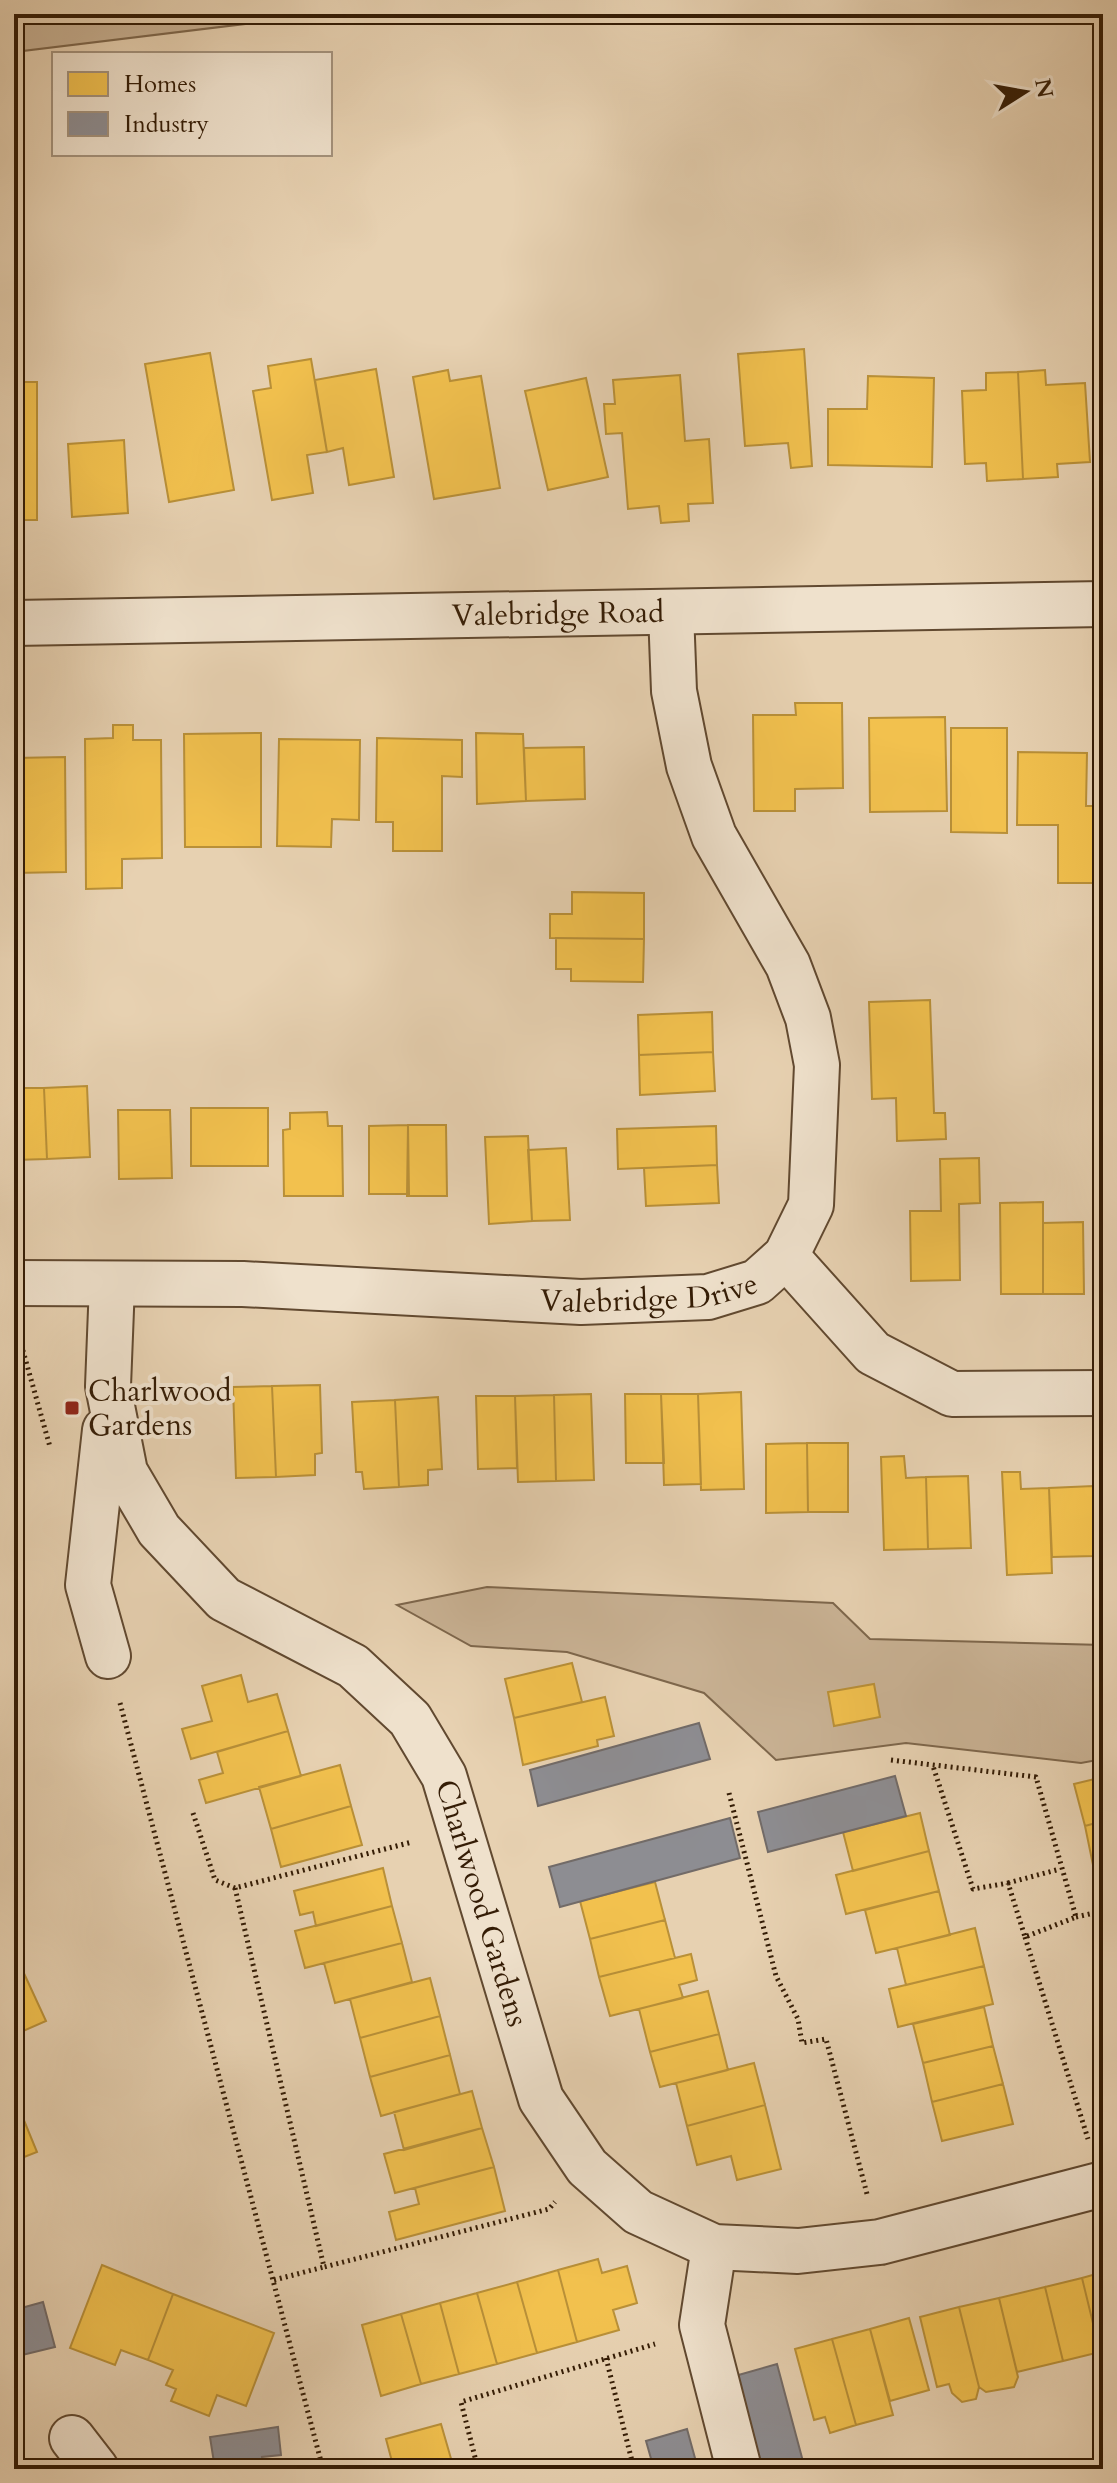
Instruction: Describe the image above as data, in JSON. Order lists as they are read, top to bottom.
{
  "streets": {
    "street": ["Valebridge Road", "Valebridge Drive", "Charlwood Gardens"]
  },
  "crossings": [
    ["Valebridge Road", "Valebridge Drive"],
    ["Valebridge Drive", "Charlwood Gardens"]
  ],
  "places": {
    "transit": ["Charlwood Gardens"]
  },
  "legend": ["Homes", "Industry"],
  "north": "right"
}
